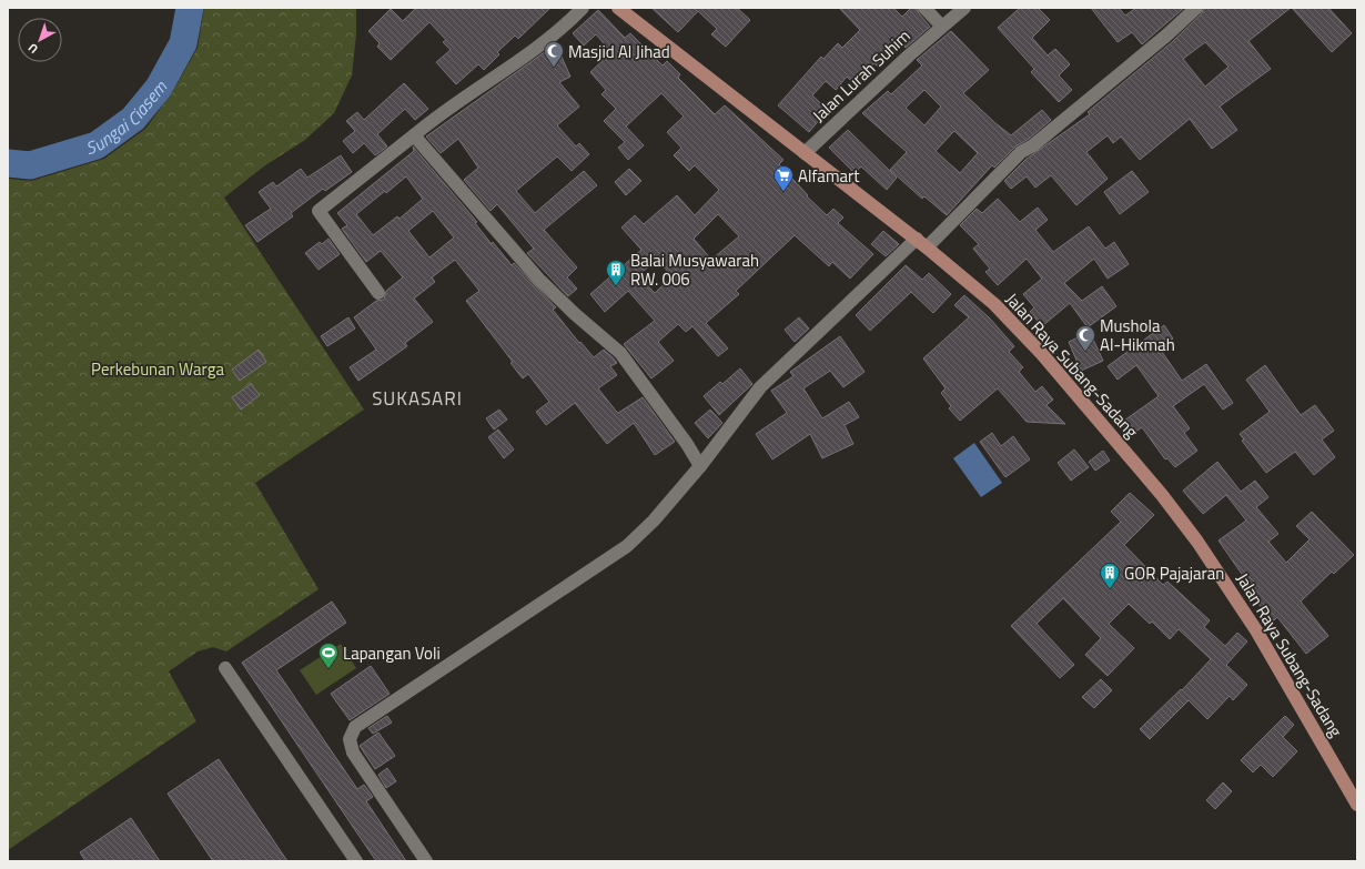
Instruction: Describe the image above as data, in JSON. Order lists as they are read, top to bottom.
{
  "streets": {
    "main road": ["Jalan Raya Subang-Sadang"],
    "street": ["Jalan Lurah Suhim"]
  },
  "crossings": [
    ["Jalan Lurah Suhim", "Jalan Raya Subang-Sadang"]
  ],
  "districts": ["SUKASARI"],
  "water": ["Sungai Ciasem"],
  "parks": ["Perkebunan Warga"],
  "places": {
    "mosque": ["Masjid Al Jihad", "Mushola Al-Hikmah"],
    "supermarket": ["Alfamart"],
    "building": ["Balai Musyawarah RW. 006", "GOR Pajajaran"],
    "sports": ["Lapangan Voli"]
  },
  "north": "bottom left"
}
